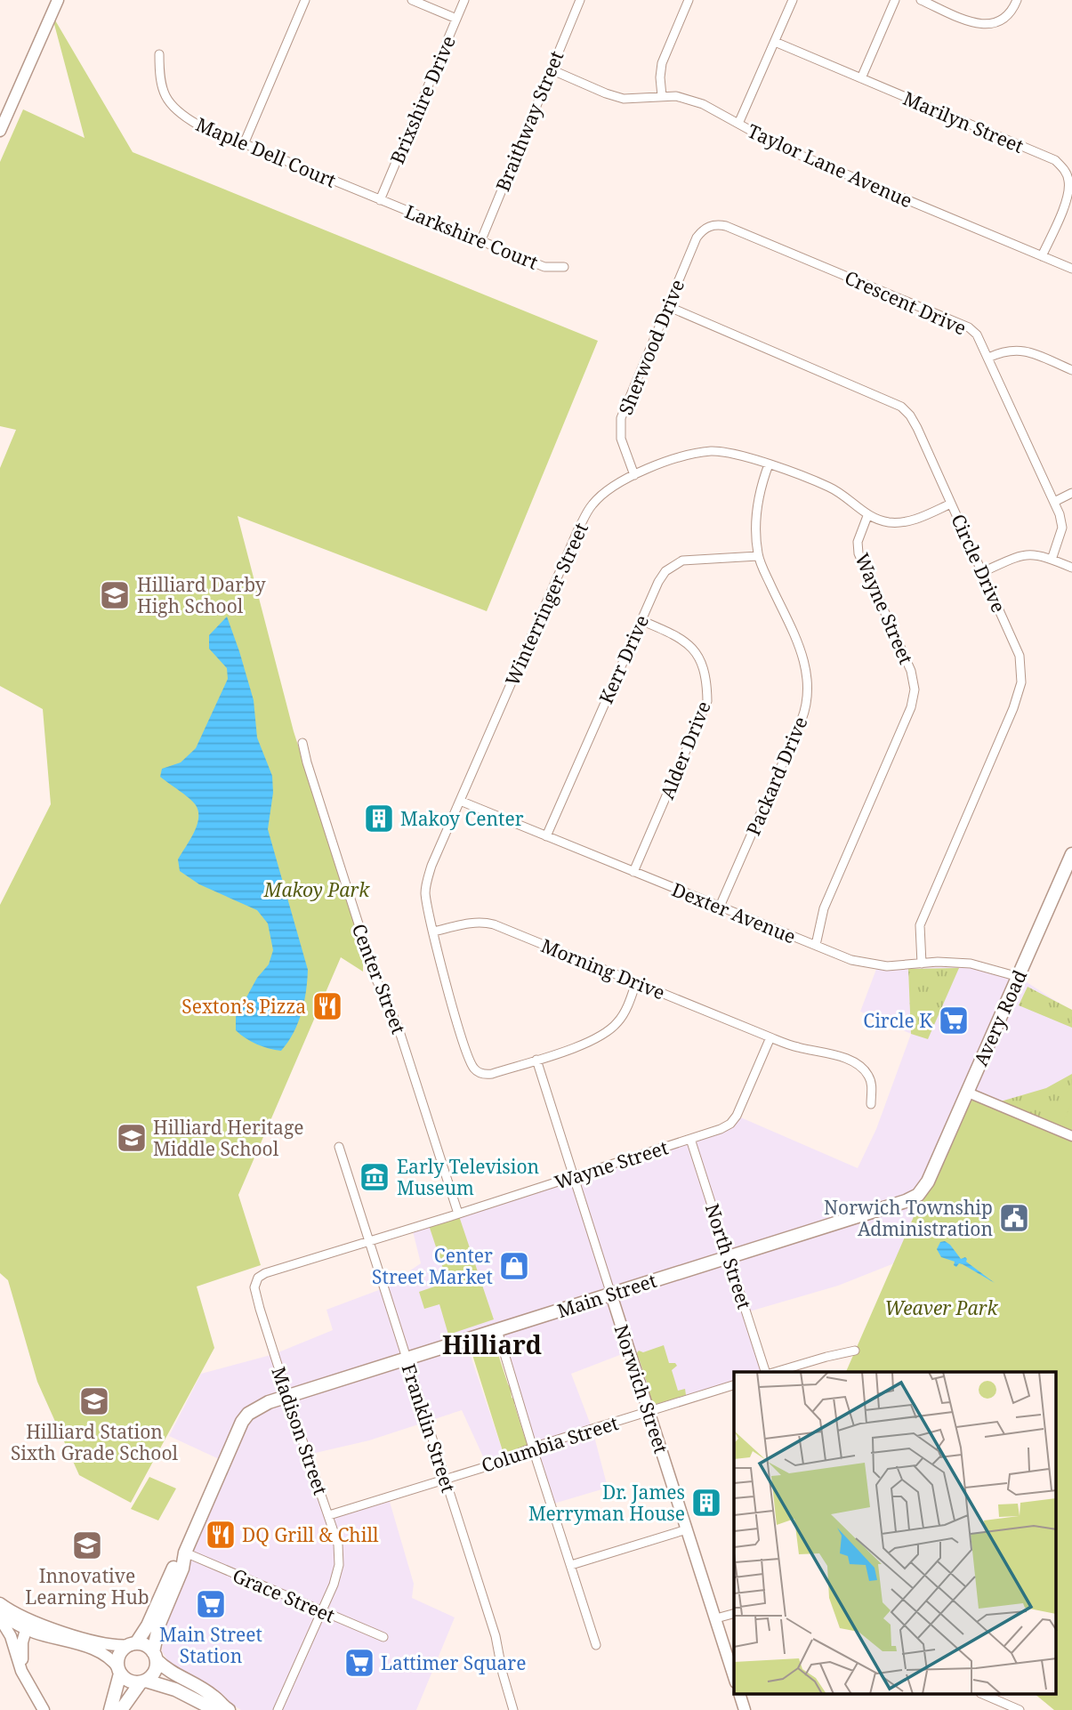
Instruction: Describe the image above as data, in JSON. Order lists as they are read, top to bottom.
{
  "streets": {
    "main road": ["Avery Road", "Main Street", "Norwich Street"],
    "street": [
      "Brixshire Drive",
      "Braithway Street",
      "Marilyn Street",
      "Maple Dell Court",
      "Taylor Lane Avenue",
      "Larkshire Court",
      "Crescent Drive",
      "Sherwood Drive",
      "Circle Drive",
      "Winterringer Street",
      "Wayne Street",
      "Kerr Drive",
      "Alder Drive",
      "Packard Drive",
      "Dexter Avenue",
      "Morning Drive",
      "Center Street",
      "North Street",
      "Franklin Street",
      "Madison Street",
      "Columbia Street",
      "Grace Street"
    ]
  },
  "crossings": [
    ["Brixshire Drive", "Maple Dell Court"],
    ["Brixshire Drive", "Larkshire Court"],
    ["Braithway Street", "Taylor Lane Avenue"],
    ["Braithway Street", "Larkshire Court"],
    ["Marilyn Street", "Taylor Lane Avenue"],
    ["Maple Dell Court", "Larkshire Court"],
    ["Crescent Drive", "Sherwood Drive"],
    ["Sherwood Drive", "Circle Drive"],
    ["Sherwood Drive", "Winterringer Street"],
    ["Circle Drive", "Dexter Avenue"],
    ["Winterringer Street", "Wayne Street"],
    ["Winterringer Street", "Packard Drive"],
    ["Winterringer Street", "Dexter Avenue"],
    ["Winterringer Street", "Morning Drive"],
    ["Winterringer Street", "Norwich Street"],
    ["Wayne Street", "Dexter Avenue"],
    ["Wayne Street", "Morning Drive"],
    ["Wayne Street", "Center Street"],
    ["Wayne Street", "North Street"],
    ["Wayne Street", "Norwich Street"],
    ["Wayne Street", "Franklin Street"],
    ["Wayne Street", "Madison Street"],
    ["Kerr Drive", "Alder Drive"],
    ["Kerr Drive", "Packard Drive"],
    ["Kerr Drive", "Dexter Avenue"],
    ["Alder Drive", "Dexter Avenue"],
    ["Packard Drive", "Dexter Avenue"],
    ["Dexter Avenue", "Avery Road"],
    ["Avery Road", "Main Street"],
    ["North Street", "Main Street"],
    ["Main Street", "Norwich Street"],
    ["Main Street", "Franklin Street"],
    ["Main Street", "Madison Street"],
    ["Main Street", "Grace Street"],
    ["Norwich Street", "Columbia Street"],
    ["Franklin Street", "Columbia Street"],
    ["Madison Street", "Columbia Street"],
    ["Madison Street", "Grace Street"]
  ],
  "districts": ["Hilliard"],
  "parks": ["Makoy Park", "Weaver Park"],
  "places": {
    "school or university": [
      "Hilliard Darby High School",
      "Hilliard Heritage Middle School",
      "Hilliard Station Sixth Grade School",
      "Innovative Learning Hub"
    ],
    "building": ["Makoy Center", "Dr. James Merryman House"],
    "restaurant": ["Sexton’s Pizza", "DQ Grill & Chill"],
    "supermarket": ["Circle K", "Main Street Station", "Lattimer Square"],
    "museum": ["Early Television Museum"],
    "public building": ["Norwich Township Administration"],
    "shop": ["Center Street Market"]
  }
}
